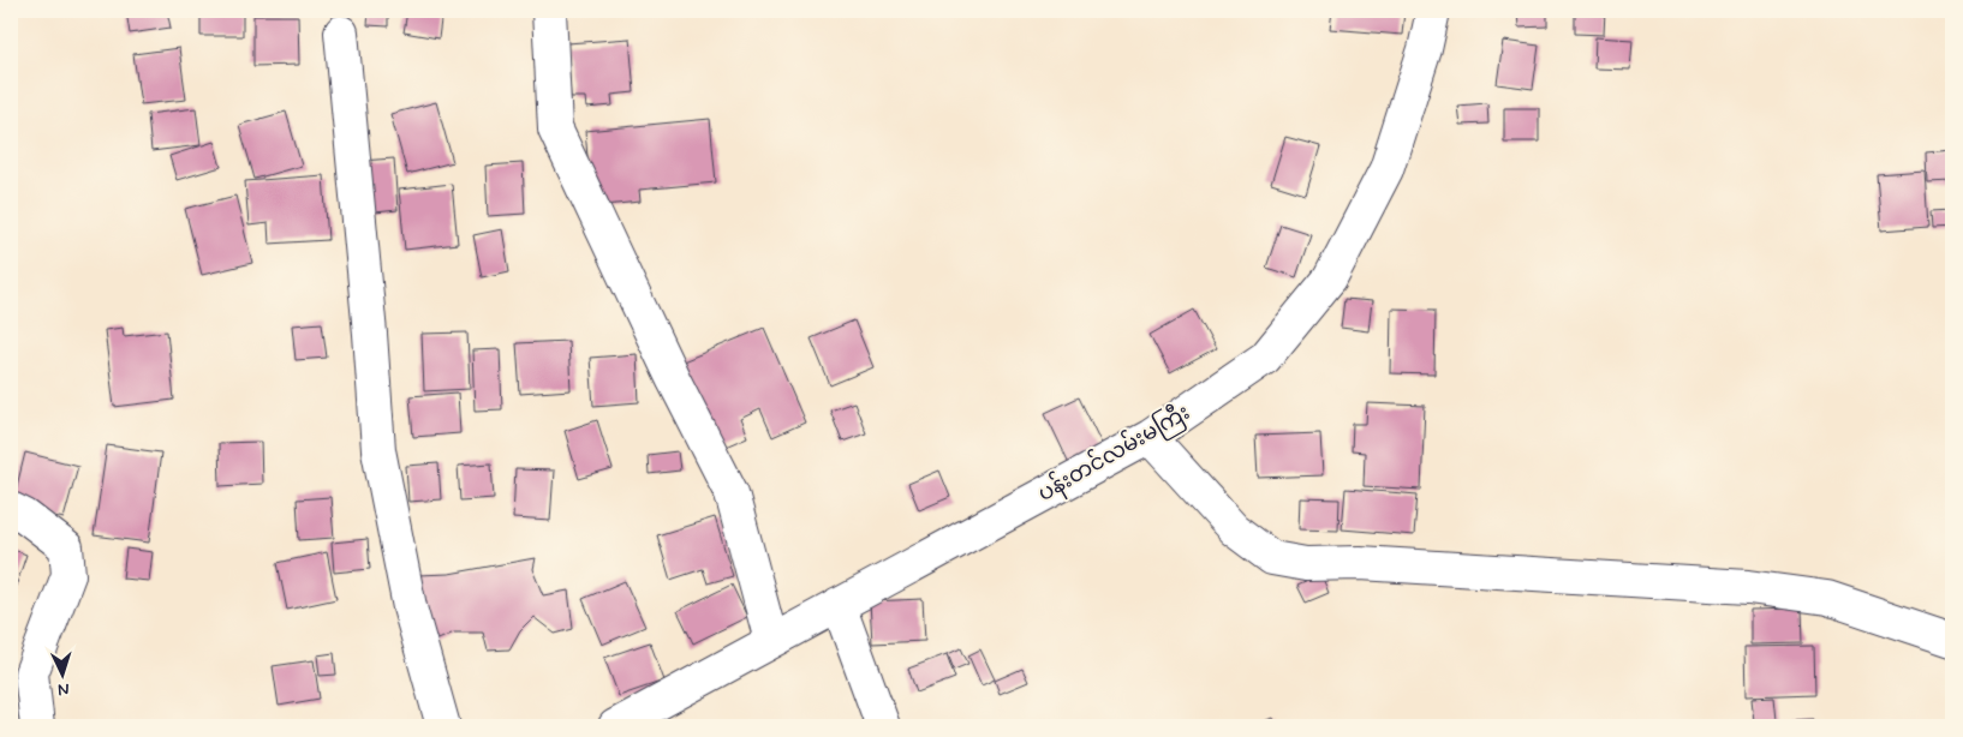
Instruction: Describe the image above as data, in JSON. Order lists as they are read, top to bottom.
{
  "streets": {
    "street": ["ပန်းတင်လမ်းမကြီး"]
  },
  "north": "bottom"
}
